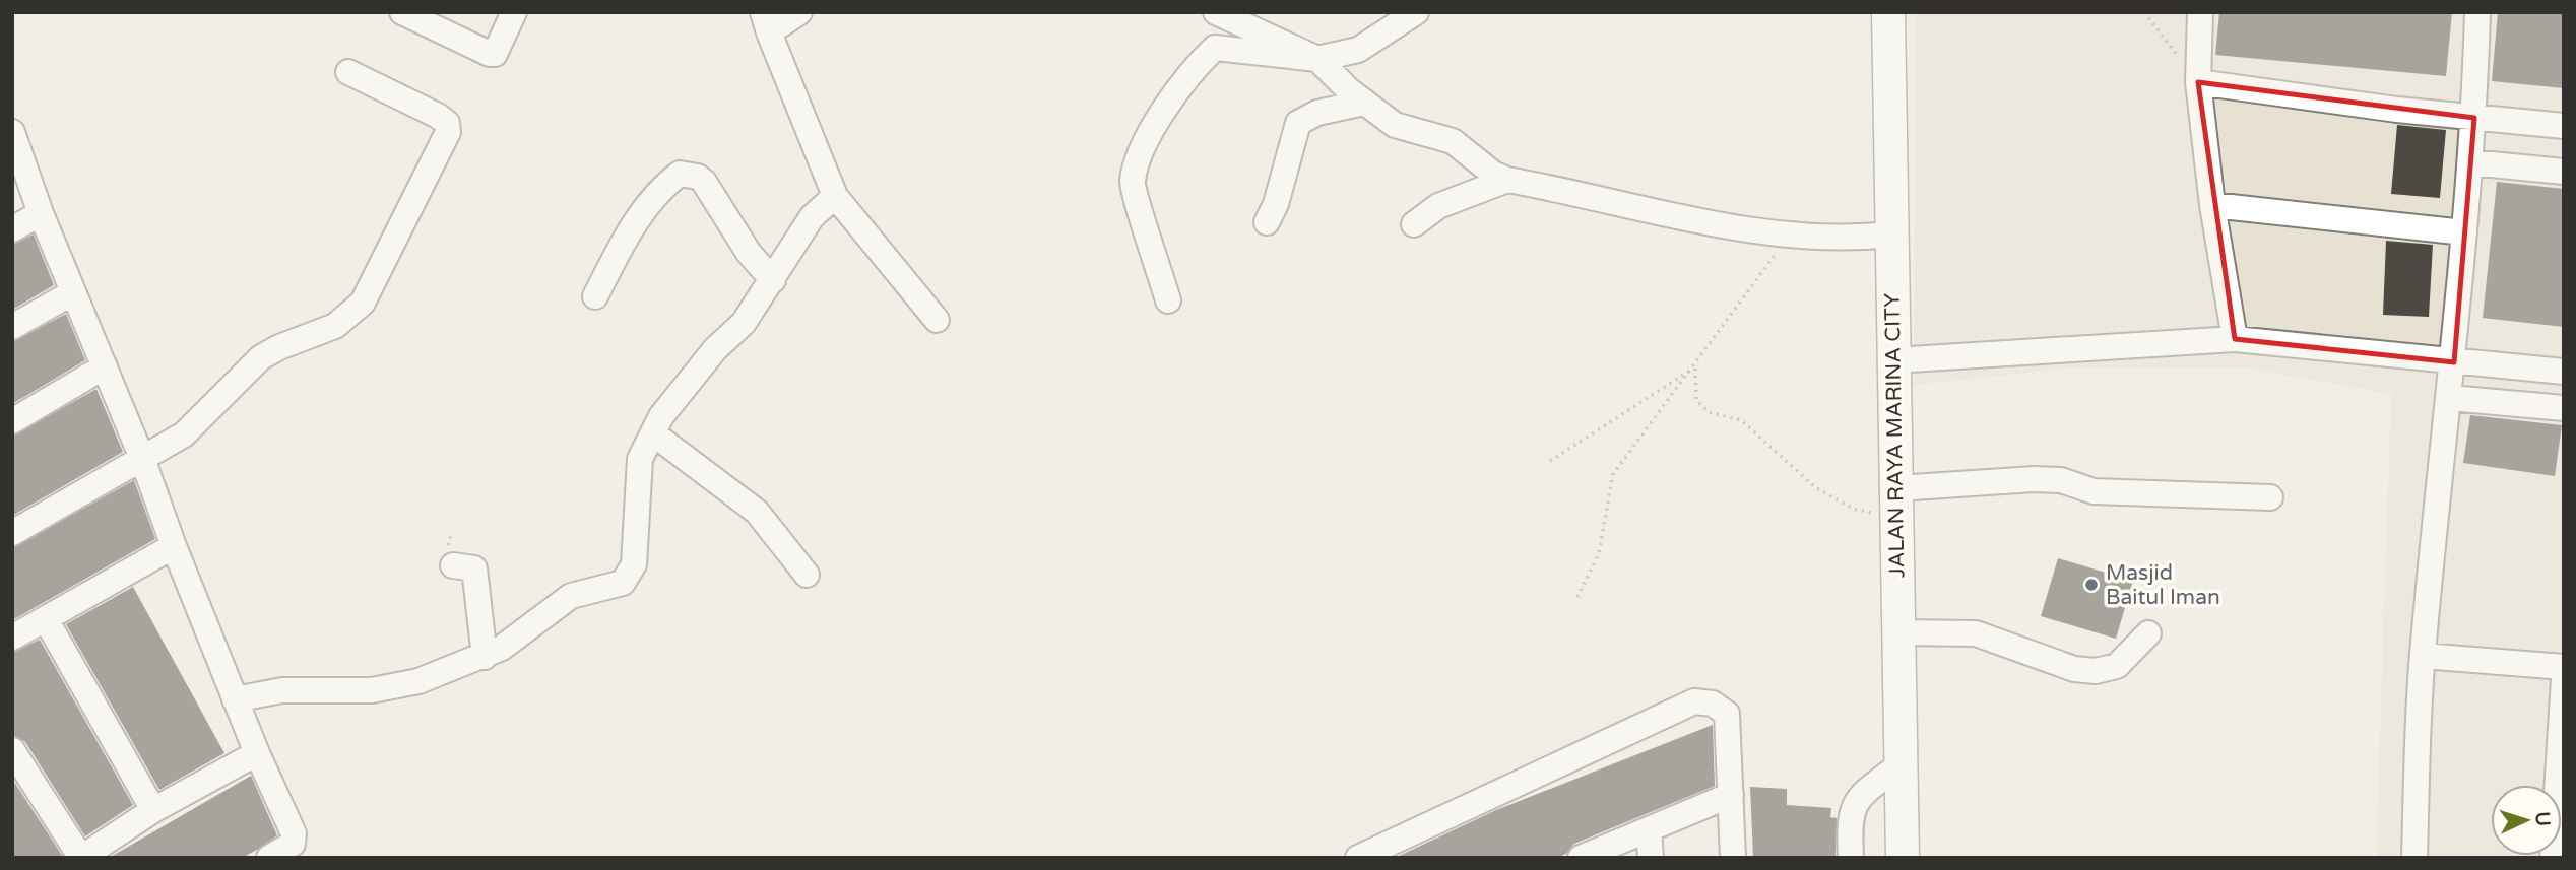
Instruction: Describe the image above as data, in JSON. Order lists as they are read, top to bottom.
{
  "streets": {
    "main road": ["JALAN RAYA MARINA CITY"]
  },
  "places": ["Masjid Baitul Iman"],
  "north": "right"
}
